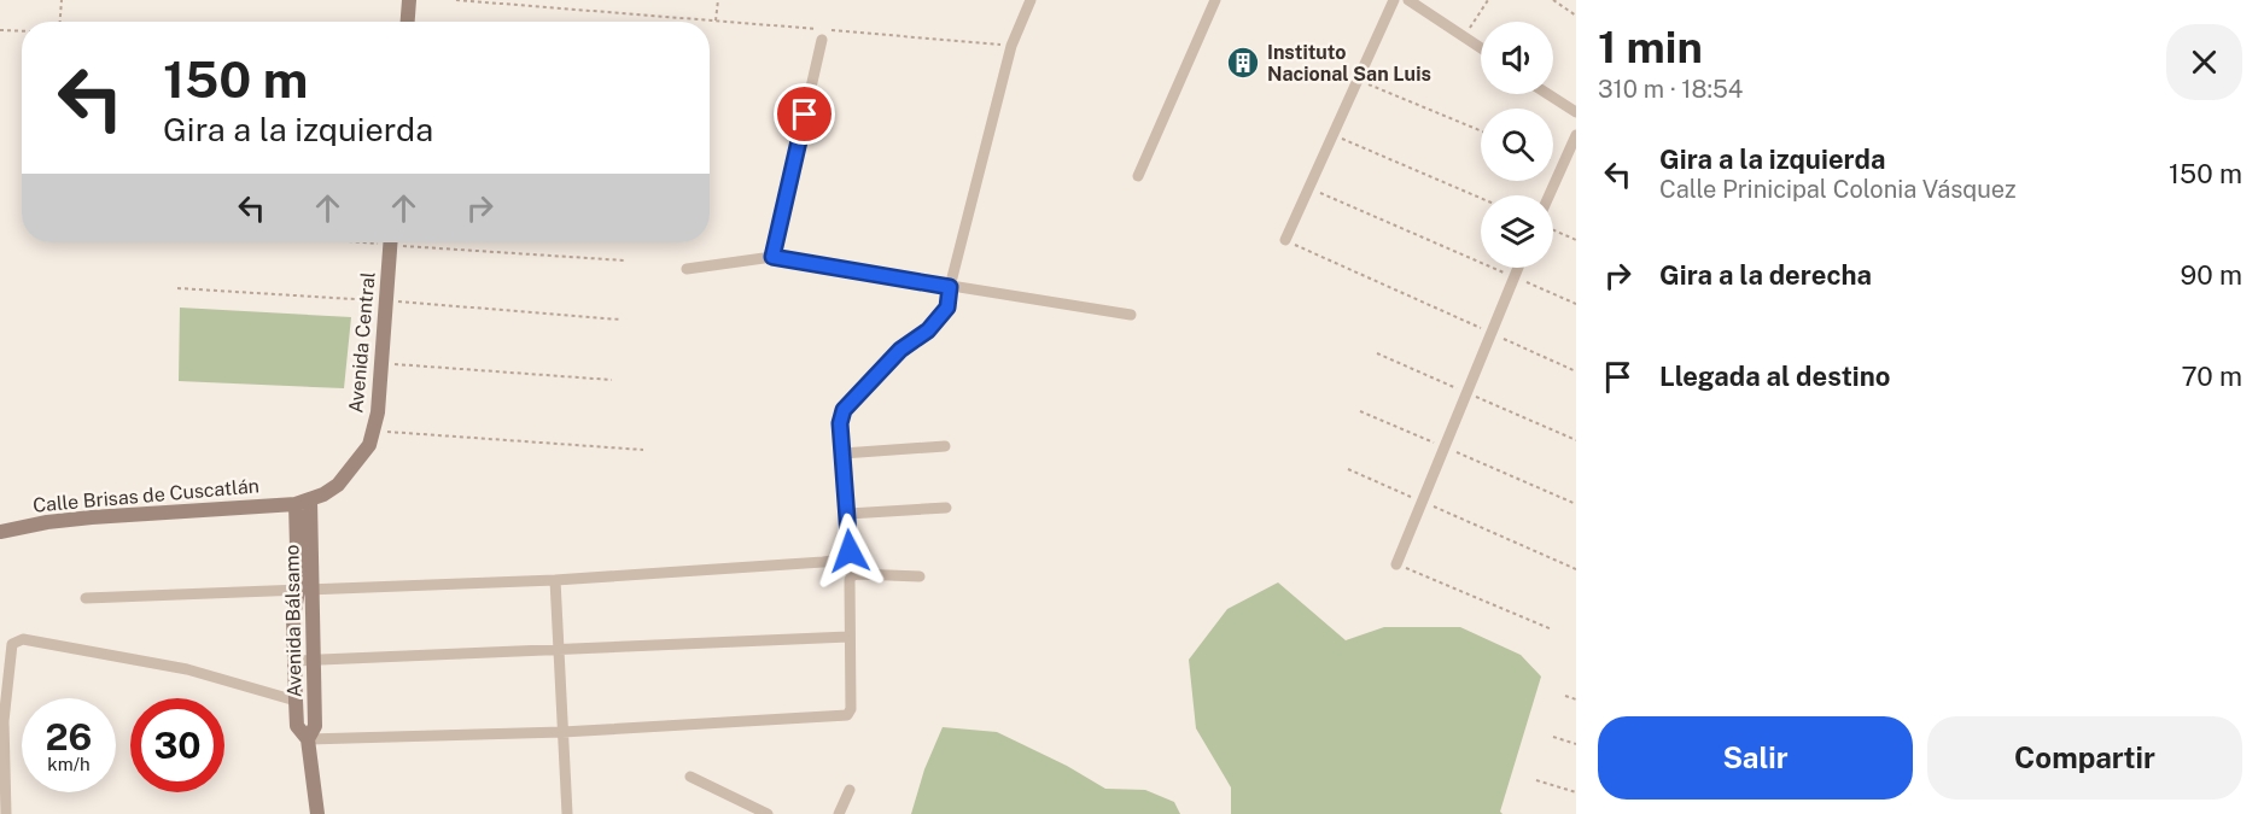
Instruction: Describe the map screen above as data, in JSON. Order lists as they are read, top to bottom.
{
  "streets": {
    "street": ["Avenida Central", "Calle Brisas de Cuscatlán", "Avenida Bálsamo"]
  },
  "crossings": [
    ["Avenida Central", "Calle Brisas de Cuscatlán"],
    ["Avenida Central", "Avenida Bálsamo"],
    ["Calle Brisas de Cuscatlán", "Avenida Bálsamo"]
  ],
  "places": {
    "building": ["Instituto Nacional San Luis"]
  },
  "page": {
    "heading": ["1 min", "310 m · 18:54"],
    "turn": ["150 m", "Gira a la izquierda"],
    "list": [
      {
        "name": "Gira a la izquierda",
        "note": "Calle Prinicipal Colonia Vásquez",
        "value": "150 m"
      },
      {
        "name": "Gira a la derecha",
        "value": "90 m"
      },
      {
        "name": "Llegada al destino",
        "value": "70 m"
      }
    ],
    "speed": "26 km/h",
    "limit": "30",
    "buttons": ["Salir", "Compartir"]
  }
}
